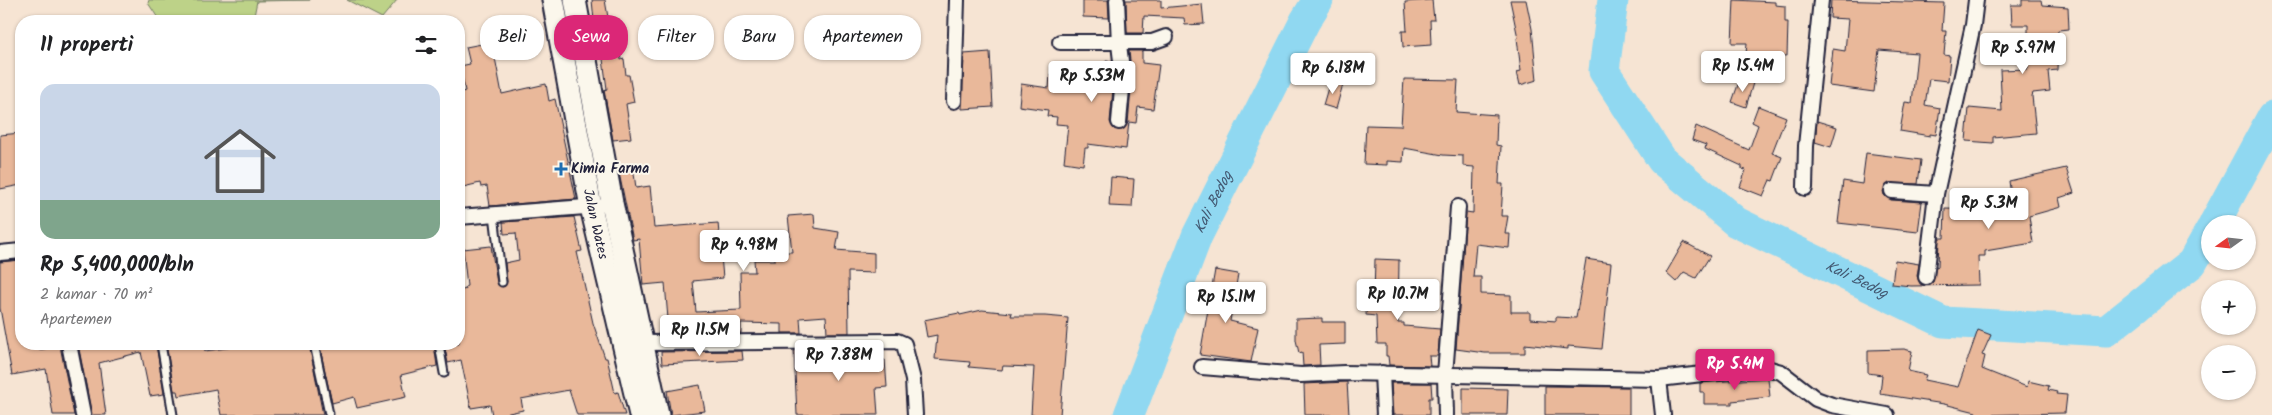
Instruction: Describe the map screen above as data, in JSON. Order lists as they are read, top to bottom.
{
  "streets": {
    "main road": ["Jalan Wates"]
  },
  "water": ["Kali Bedog"],
  "places": {
    "health": ["Kimia Farma"]
  },
  "north": "left",
  "page": {
    "chip": [
      "Beli",
      "Sewa",
      "Filter",
      "Baru",
      "Apartemen"
    ],
    "heading": "11 properti",
    "price": [
      "Rp 5.97M",
      "Rp 15.4M",
      "Rp 6.18M",
      "Rp 5.53M",
      "Rp 5.3M",
      "Rp 4.98M",
      "Rp 10.7M",
      "Rp 15.1M",
      "Rp 11.5M",
      "Rp 7.88M",
      "Rp 5.4M"
    ],
    "list": [
      {
        "name": "Rp 5,400,000/bln",
        "note": "2 kamar · 70 m² · Apartemen"
      }
    ],
    "map_buttons": ["+", "−"]
  }
}
